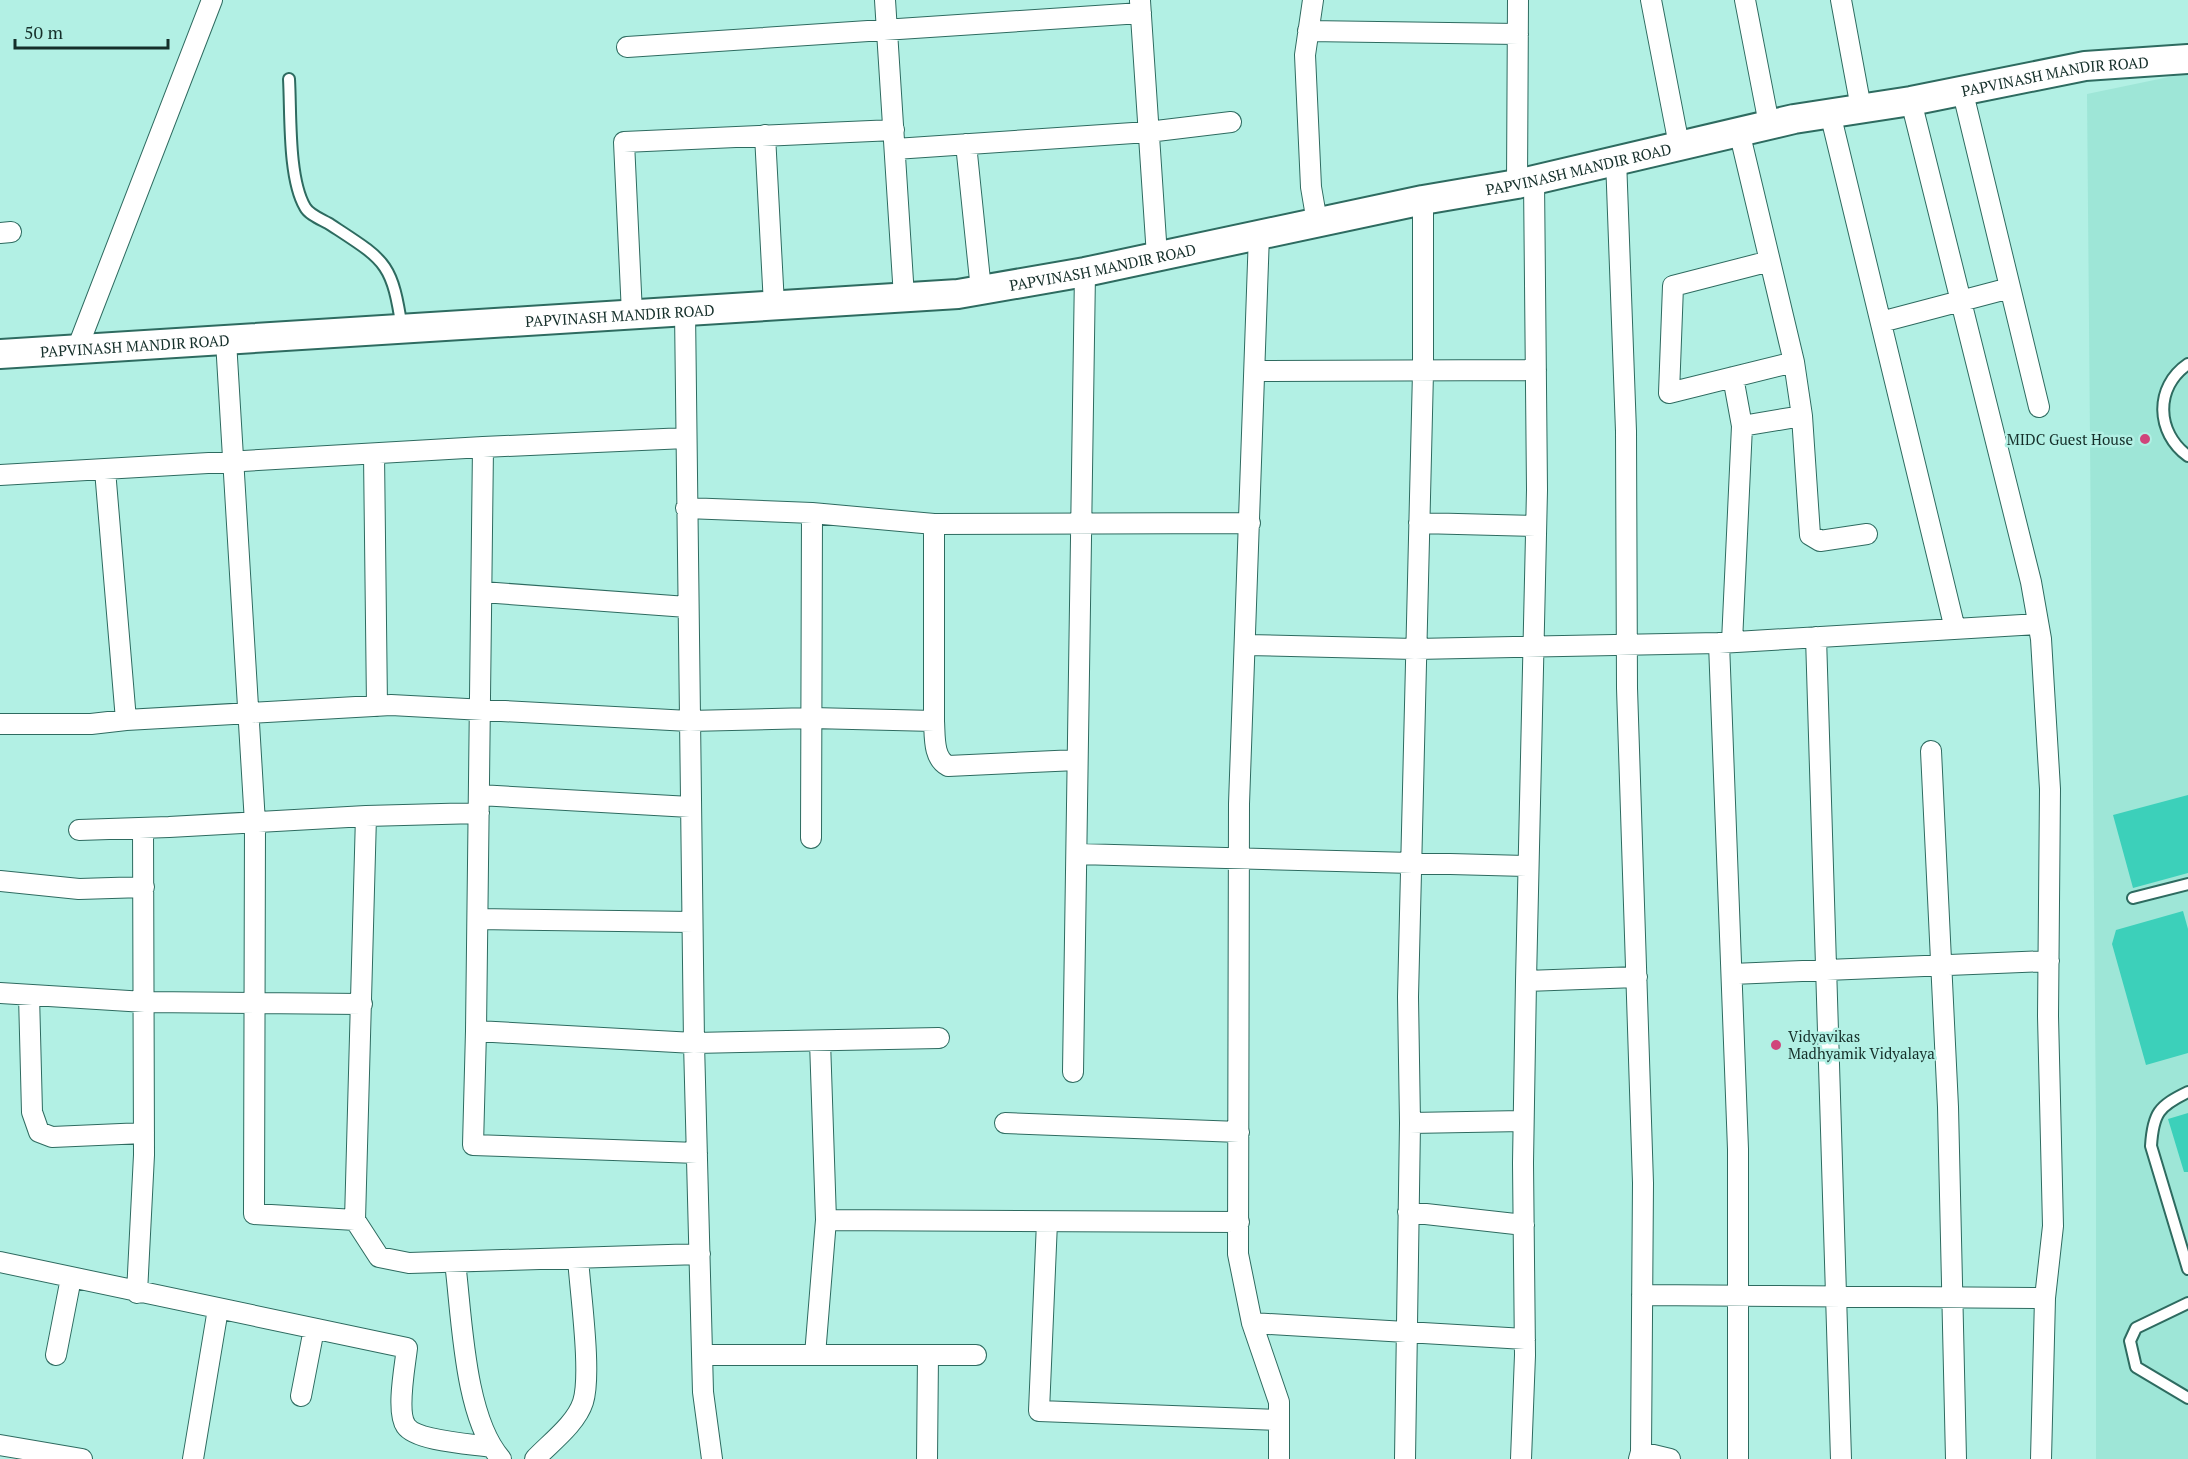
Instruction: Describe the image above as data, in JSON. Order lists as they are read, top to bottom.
{
  "streets": {
    "street": ["PAPVINASH MANDIR ROAD"]
  },
  "places": ["MIDC Guest House", "Vidyavikas Madhyamik Vidyalaya"],
  "scale_bar": "50 m"
}
